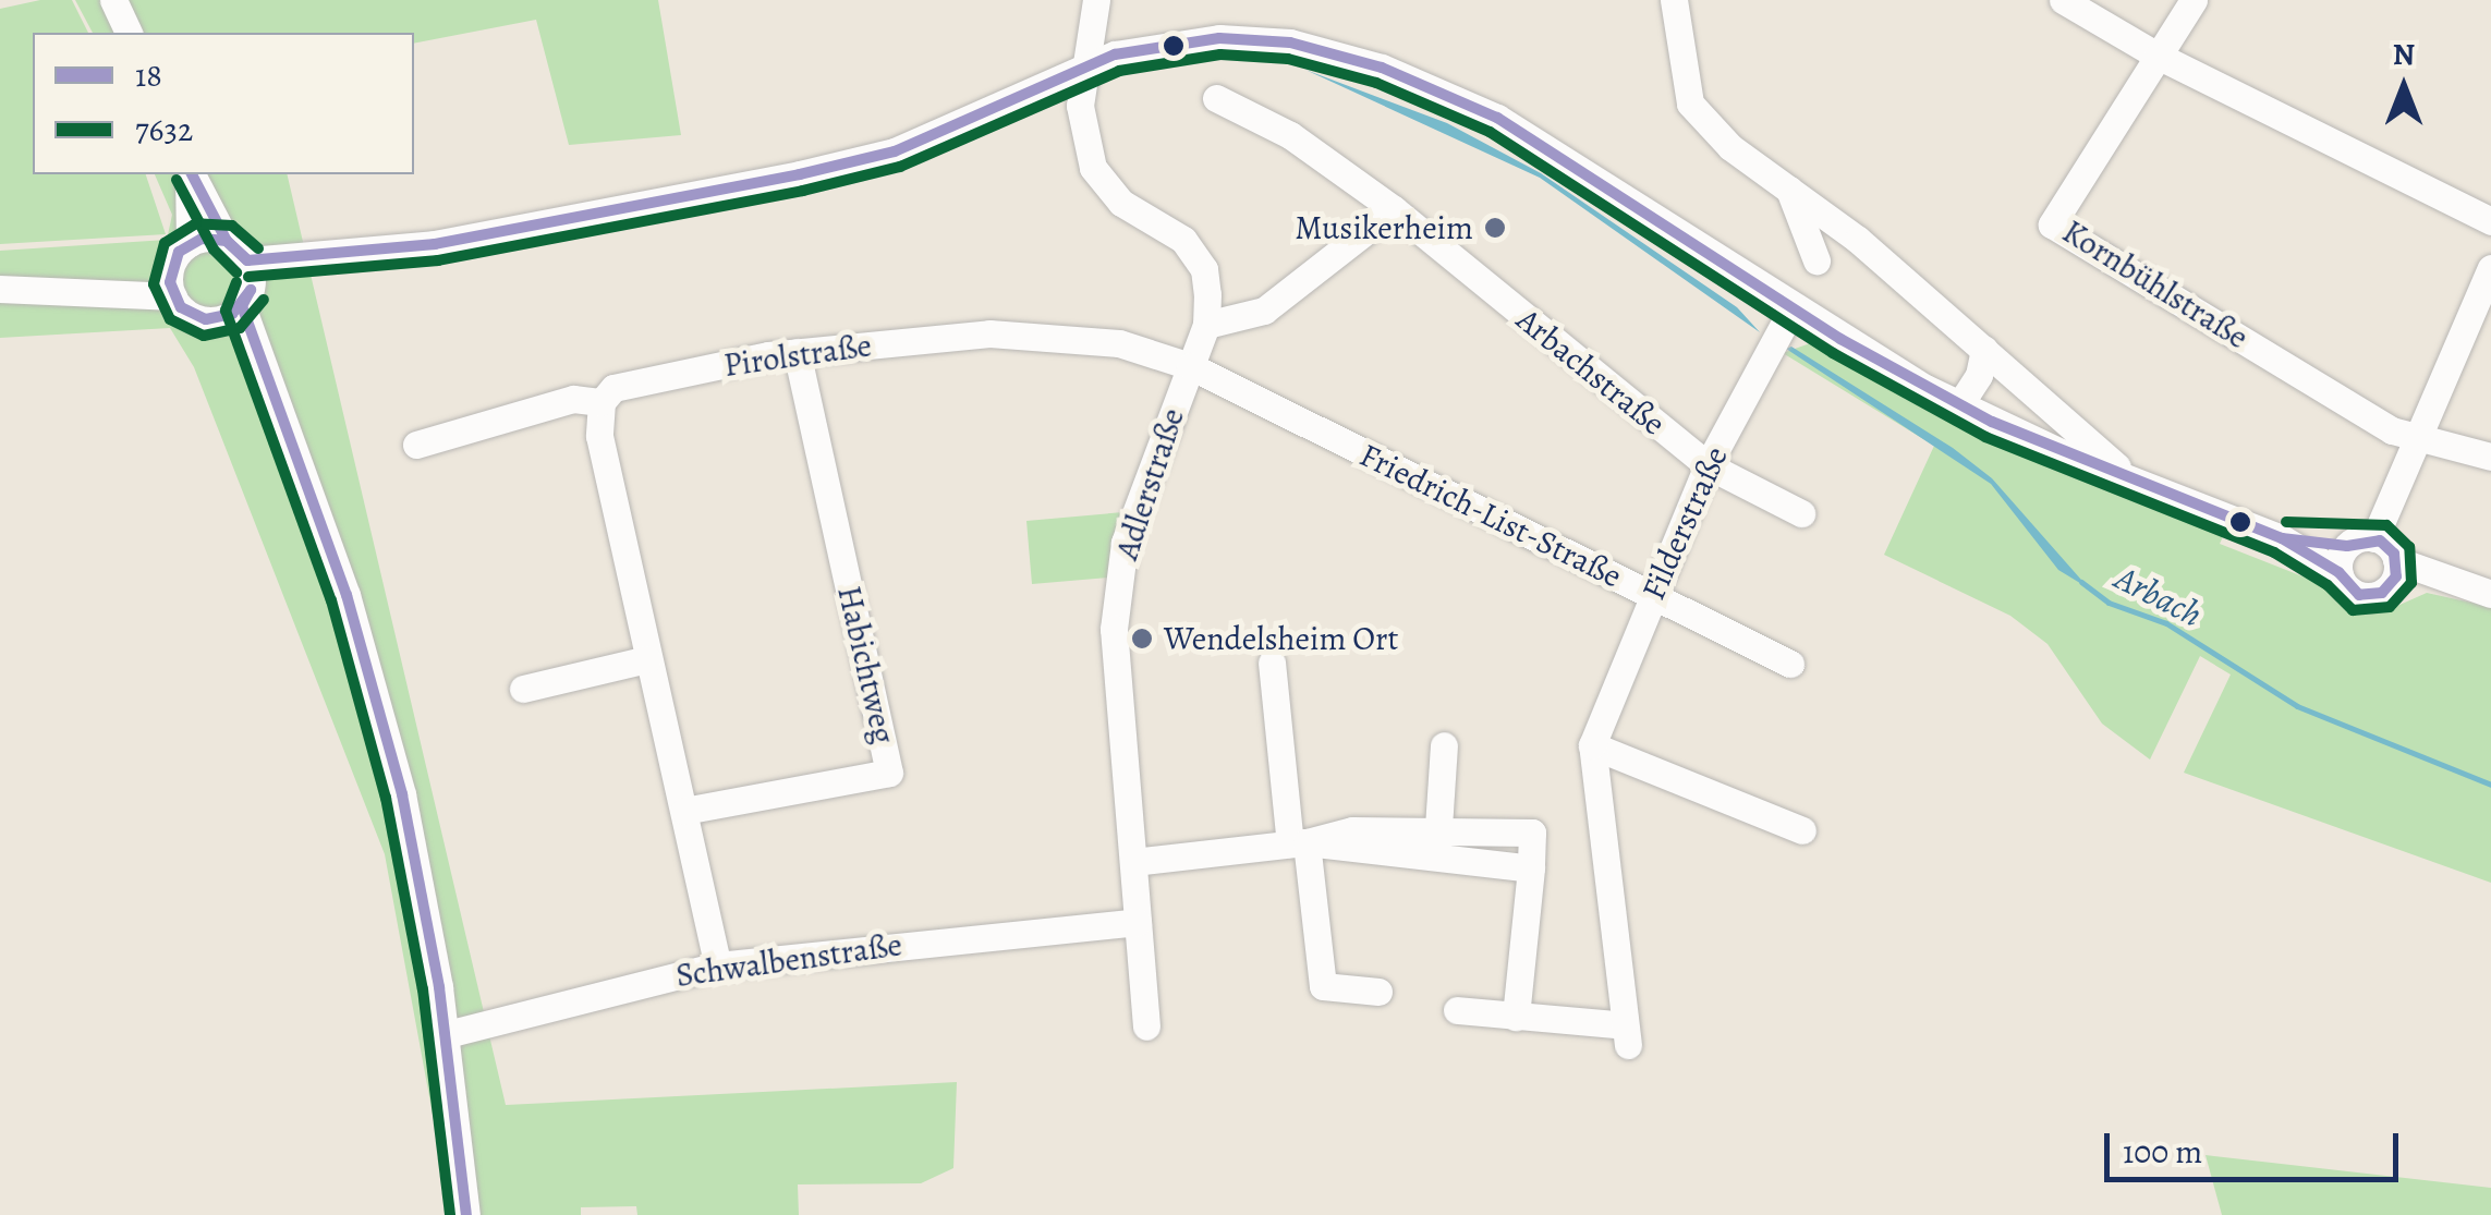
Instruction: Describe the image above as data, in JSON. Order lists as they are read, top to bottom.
{
  "streets": {
    "street": [
      "Kornbühlstraße",
      "Pirolstraße",
      "Arbachstraße",
      "Adlerstraße",
      "Friedrich-List-Straße",
      "Filderstraße",
      "Habichtweg",
      "Schwalbenstraße"
    ]
  },
  "crossings": [
    ["Pirolstraße", "Adlerstraße"],
    ["Pirolstraße", "Friedrich-List-Straße"],
    ["Pirolstraße", "Habichtweg"],
    ["Arbachstraße", "Filderstraße"],
    ["Adlerstraße", "Friedrich-List-Straße"],
    ["Adlerstraße", "Schwalbenstraße"],
    ["Friedrich-List-Straße", "Filderstraße"]
  ],
  "water": ["Arbach"],
  "places": ["Musikerheim", "Wendelsheim Ort"],
  "lines": ["transit line 18", "transit line 7632"],
  "legend": ["18", "7632"],
  "scale_bar": "100 m",
  "north": "top"
}
